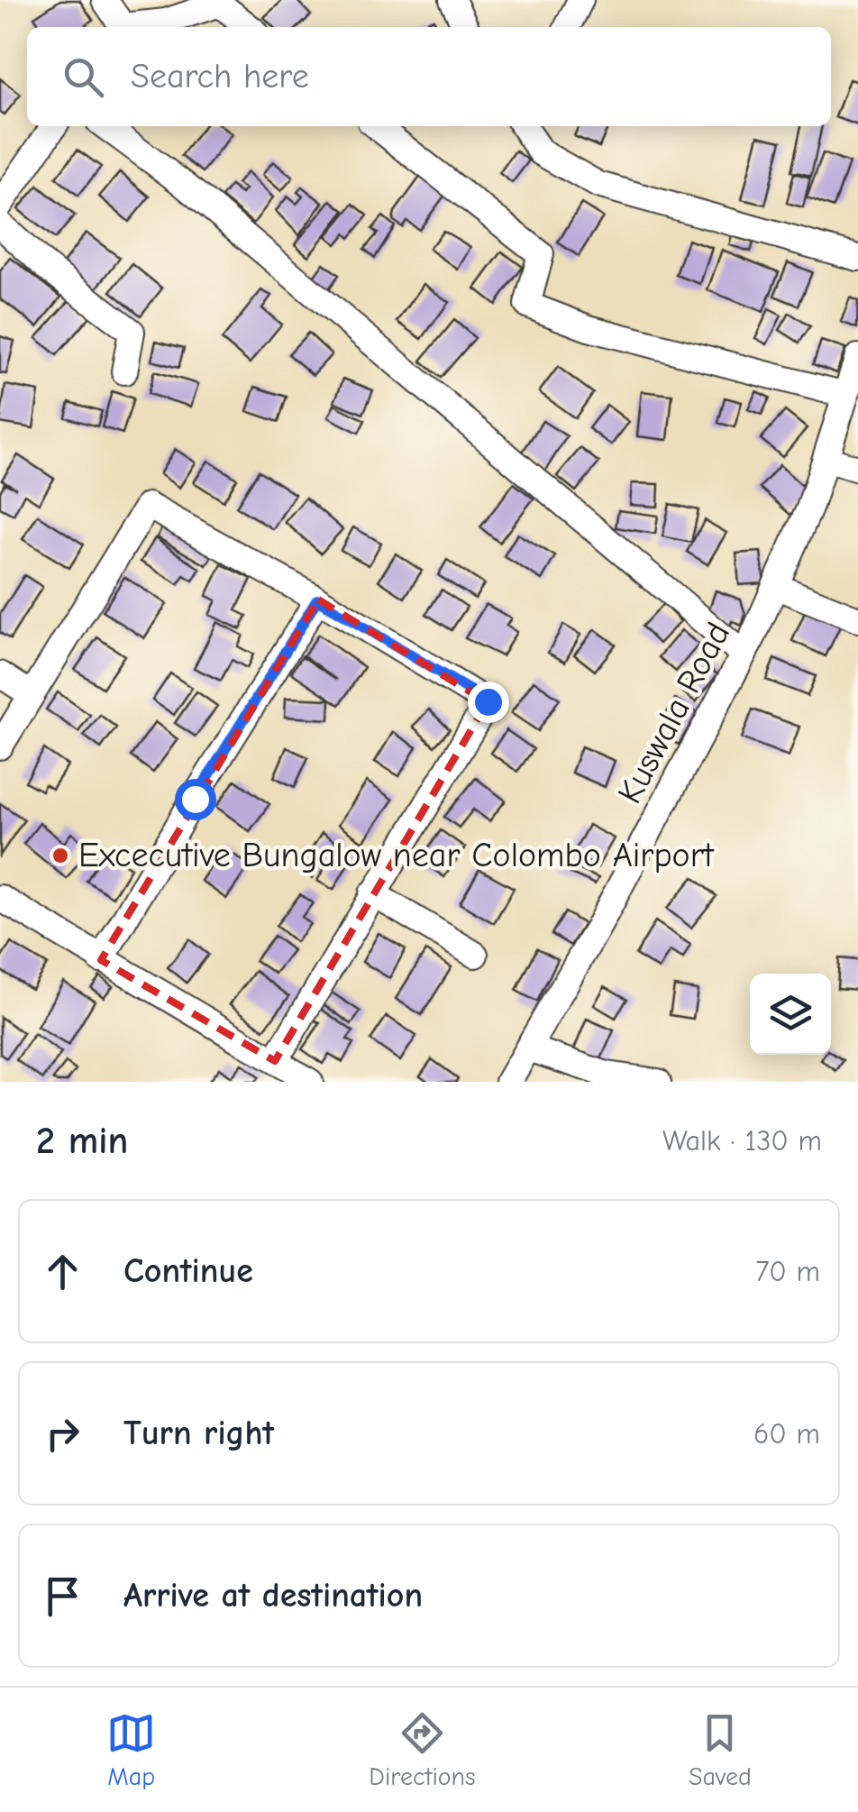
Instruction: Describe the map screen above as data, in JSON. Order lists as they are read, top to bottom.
{
  "streets": {
    "street": ["Kuswala Road"]
  },
  "places": ["Excecutive Bungalow near Colombo Airport"],
  "page": {
    "search": "Search here",
    "heading": ["2 min", "Walk · 130 m"],
    "list": [
      ["Continue", "70 m"],
      ["Turn right", "60 m"],
      "Arrive at destination"
    ],
    "nav": ["Map", "Directions", "Saved"]
  }
}
